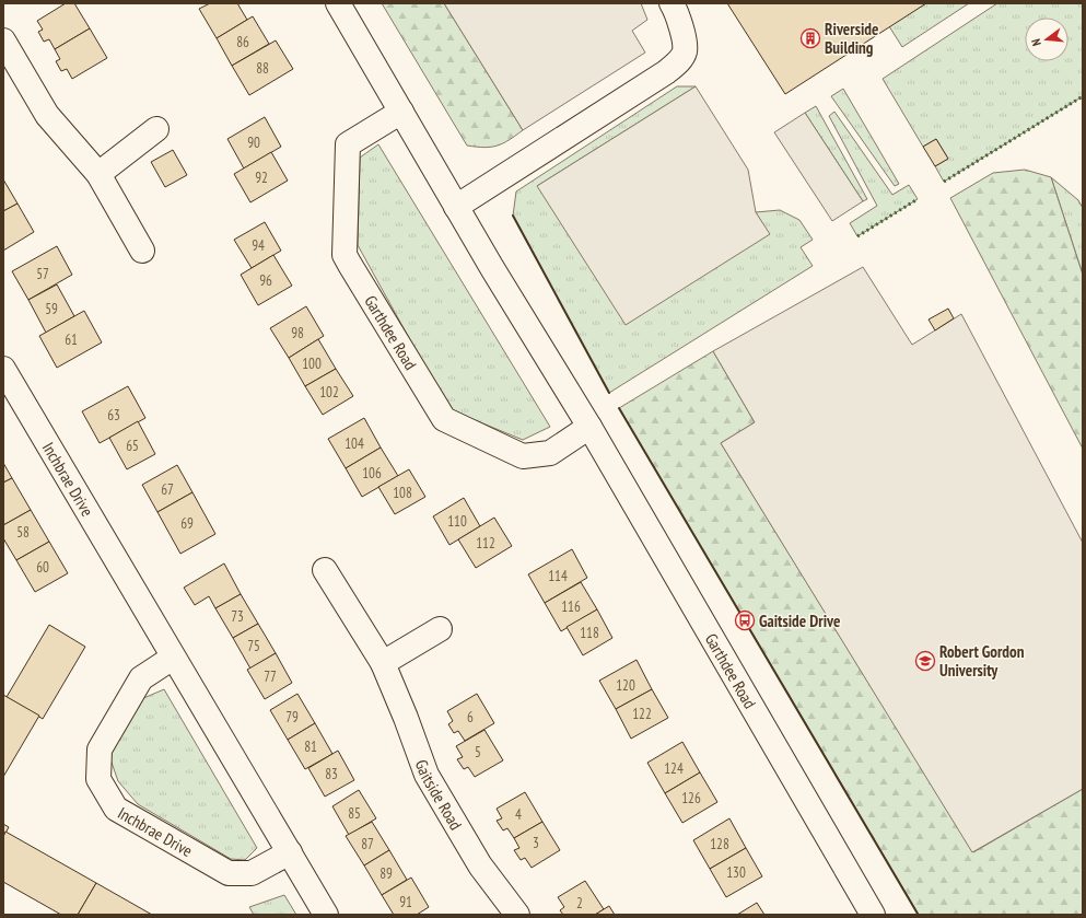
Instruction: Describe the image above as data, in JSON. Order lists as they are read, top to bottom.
{
  "streets": {
    "street": ["Garthdee Road", "Inchbrae Drive", "Gaitside Road"]
  },
  "places": {
    "building": ["Riverside Building"],
    "bus stop": ["Gaitside Drive"],
    "school or university": ["Robert Gordon University"]
  },
  "house_numbers": [
    "86",
    "88",
    "90",
    "92",
    "94",
    "57",
    "96",
    "59",
    "98",
    "61",
    "100",
    "102",
    "63",
    "104",
    "65",
    "106",
    "67",
    "108",
    "110",
    "69",
    "58",
    "112",
    "60",
    "114",
    "116",
    "73",
    "118",
    "75",
    "77",
    "120",
    "122",
    "79",
    "6",
    "81",
    "5",
    "124",
    "83",
    "126",
    "85",
    "4",
    "3",
    "87",
    "128",
    "130",
    "89",
    "91",
    "2"
  ],
  "north": "left"
}
